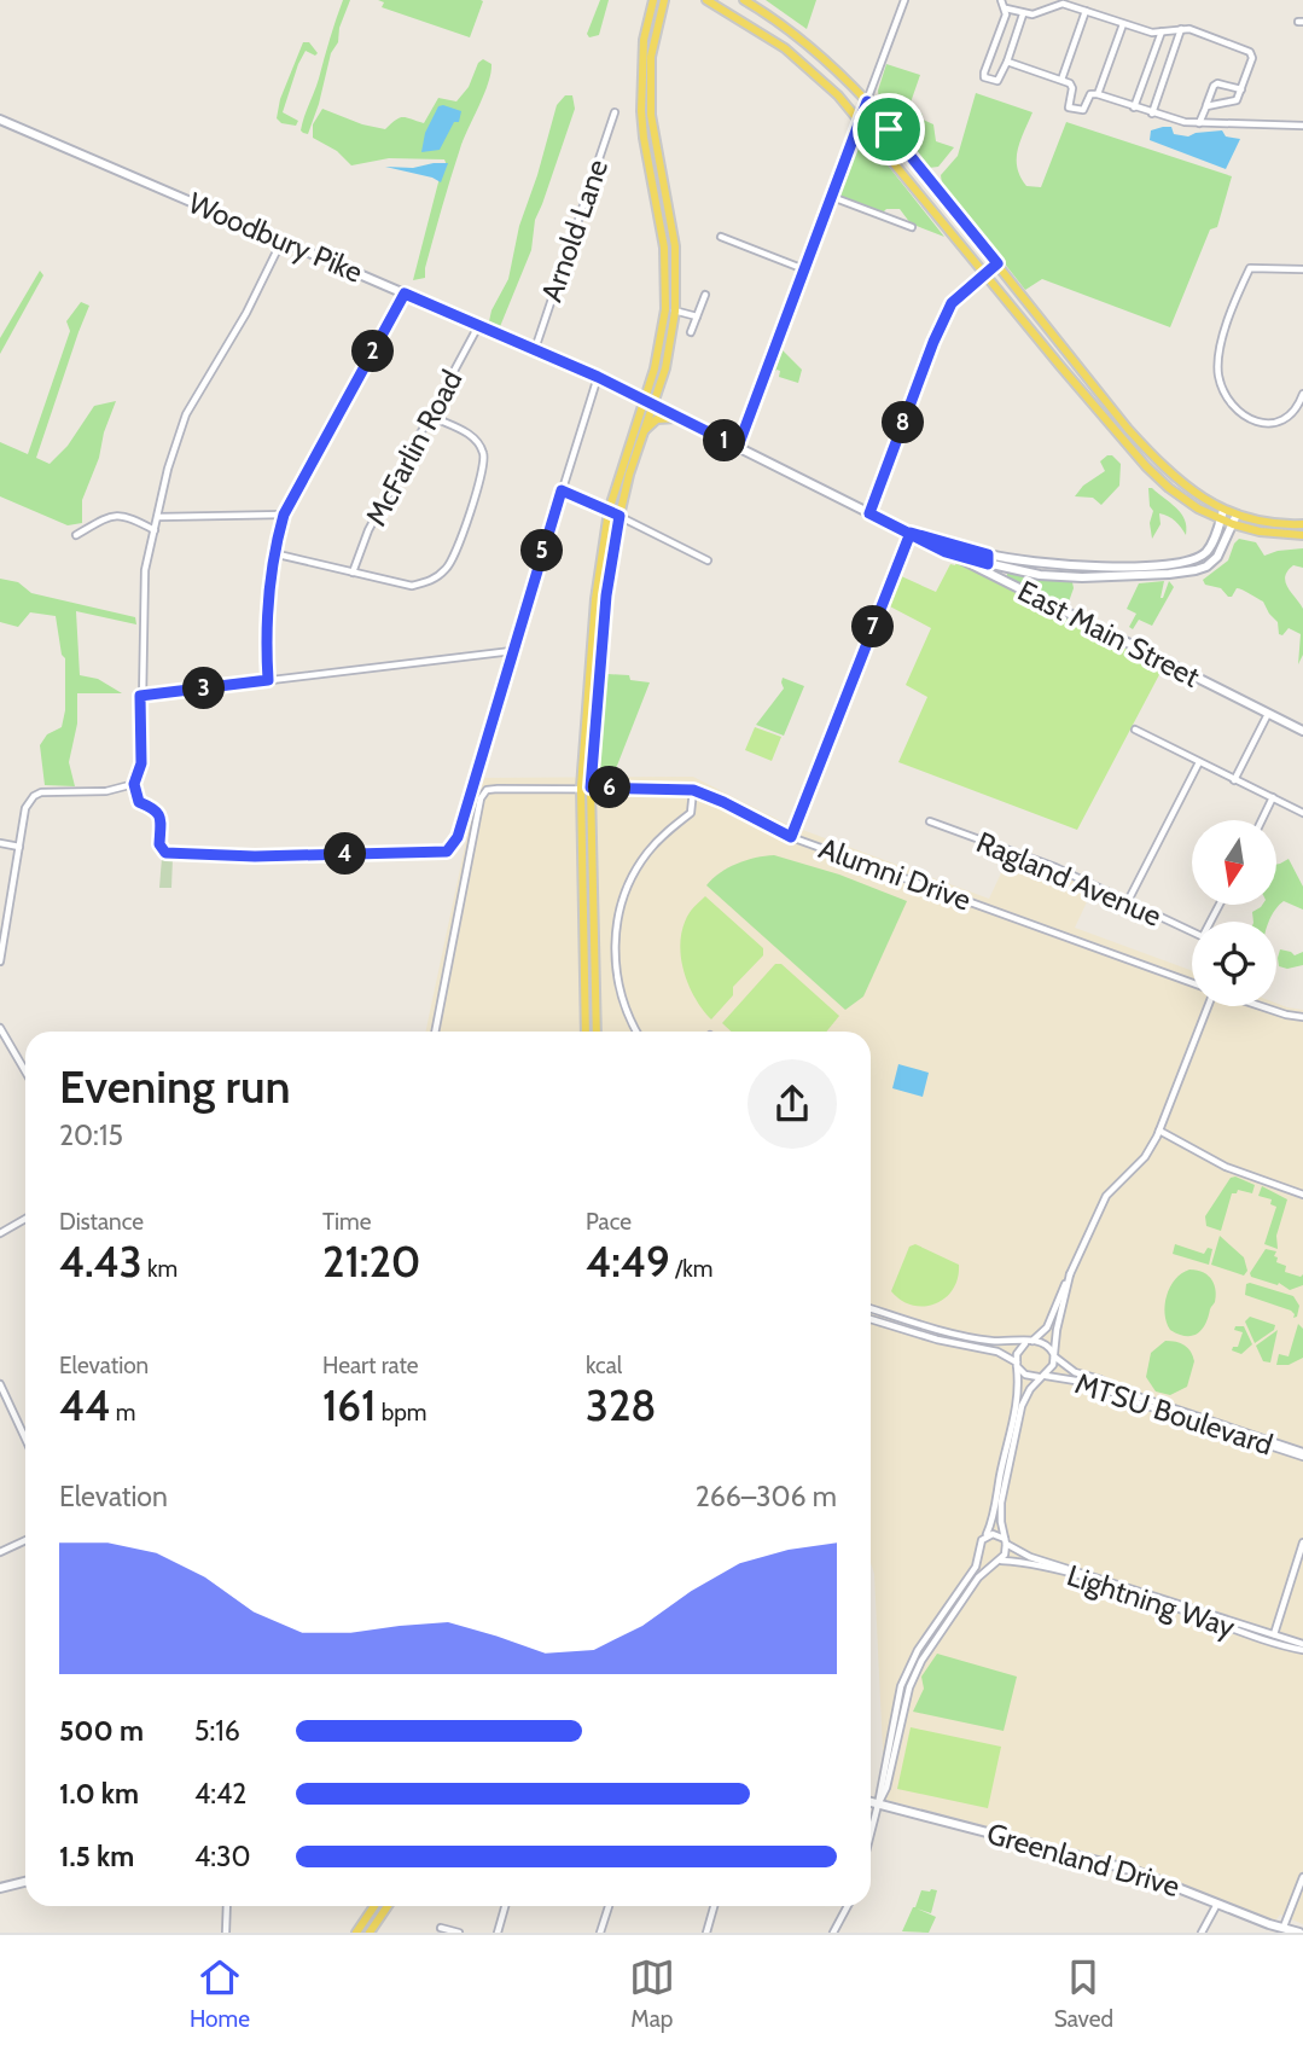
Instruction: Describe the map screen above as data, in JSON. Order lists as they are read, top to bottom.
{
  "streets": {
    "street": [
      "Arnold Lane",
      "Woodbury Pike",
      "McFarlin Road",
      "East Main Street",
      "Alumni Drive",
      "Ragland Avenue",
      "MTSU Boulevard",
      "Lightning Way",
      "Greenland Drive"
    ]
  },
  "crossings": [
    ["Arnold Lane", "Woodbury Pike"],
    ["Woodbury Pike", "McFarlin Road"],
    ["Woodbury Pike", "East Main Street"]
  ],
  "north": "bottom",
  "page": {
    "pins": [
      "2",
      "8",
      "1",
      "5",
      "7",
      "3",
      "6",
      "4"
    ],
    "heading": ["Evening run", "20:15"],
    "stats": [
      ["Distance", "4.43 km"],
      ["Time", "21:20"],
      ["Pace", "4:49 /km"],
      ["Elevation", "44 m"],
      ["Heart rate", "161 bpm"],
      ["kcal", "328"]
    ],
    "chart": ["Elevation", "266–306 m"],
    "list": [
      {
        "name": "500 m",
        "note": "5:16"
      },
      {
        "name": "1.0 km",
        "note": "4:42"
      },
      {
        "name": "1.5 km",
        "note": "4:30"
      }
    ],
    "tabs": ["Home", "Map", "Saved"]
  }
}
